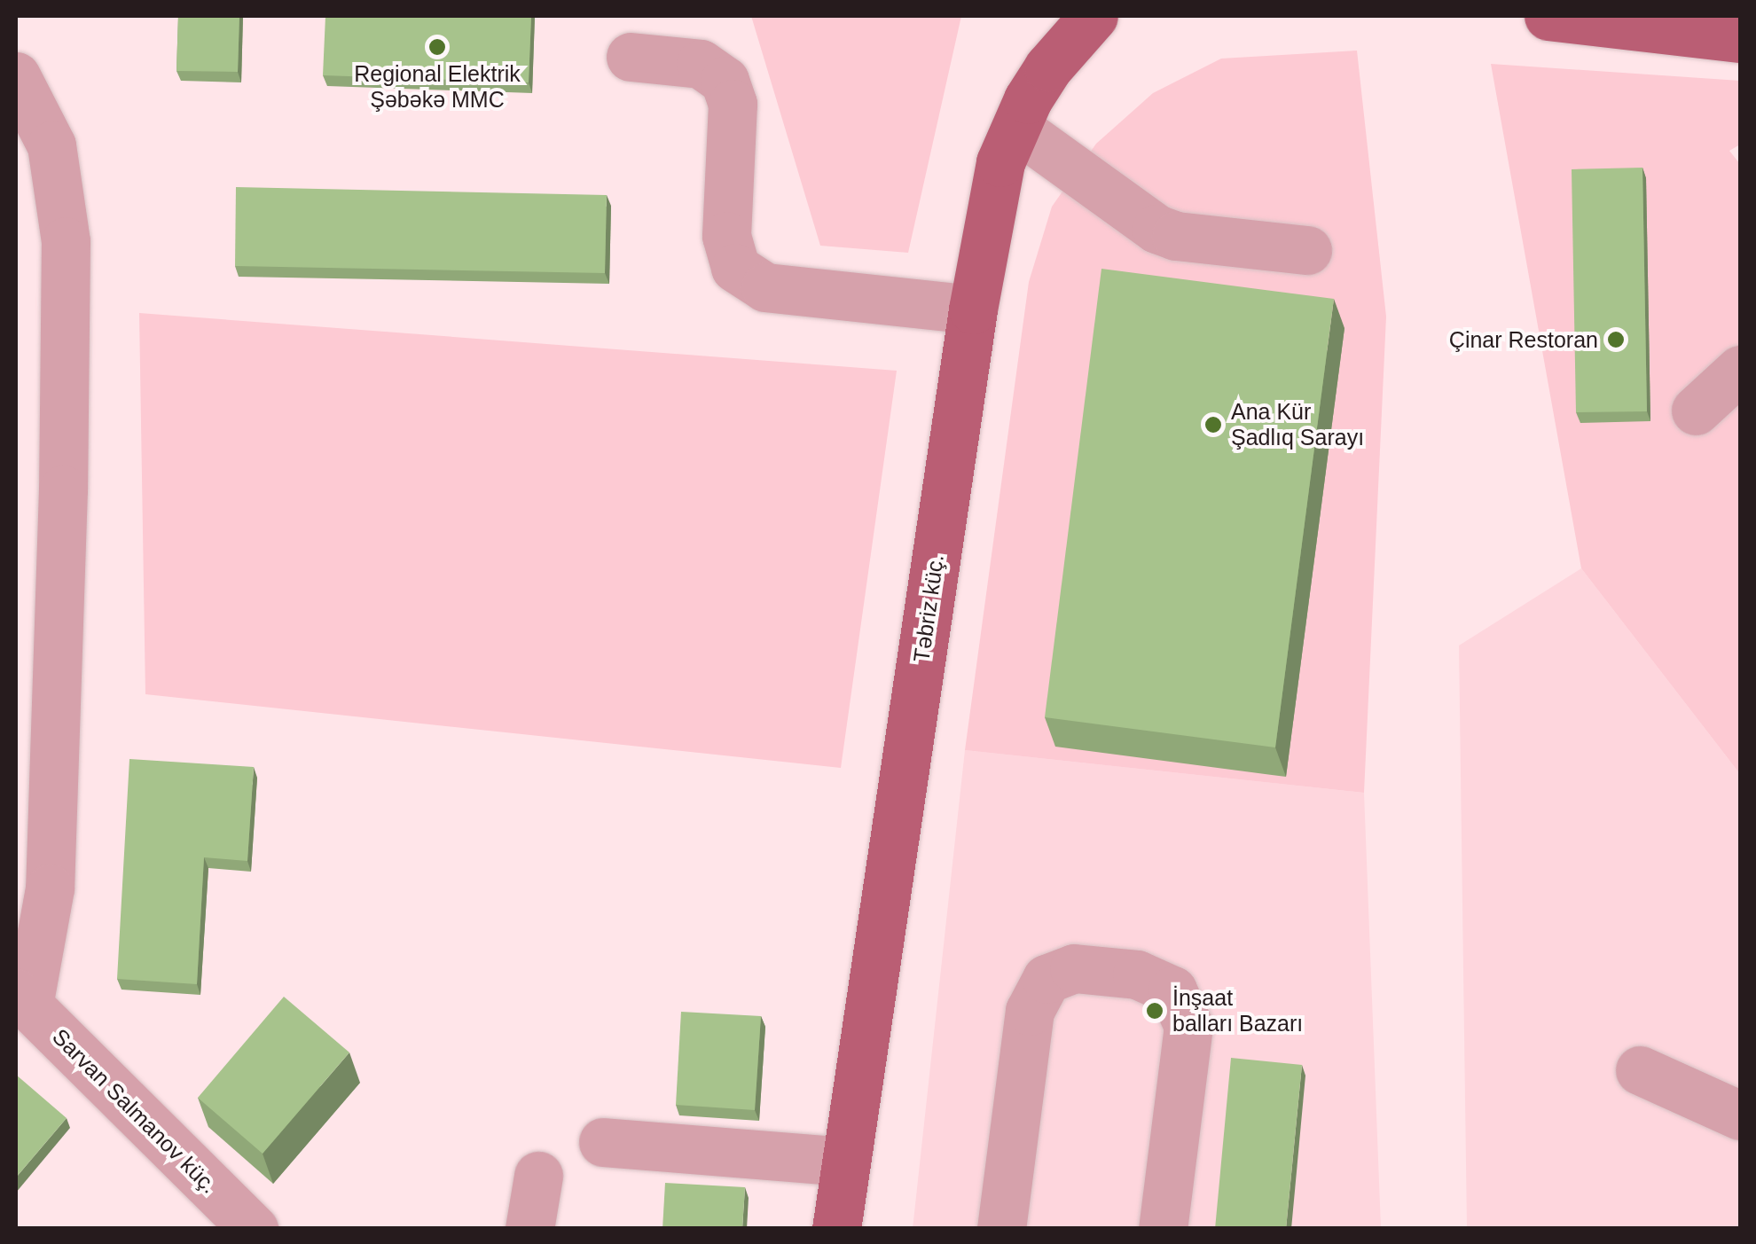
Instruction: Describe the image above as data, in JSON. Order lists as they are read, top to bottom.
{
  "streets": {
    "main road": ["Təbriz küç."],
    "street": ["Sarvan Salmanov küç."]
  },
  "places": [
    "Regional Elektrik Şəbəkə MMC",
    "Çinar Restoran",
    "Ana Kür Şadlıq Sarayı",
    "İnşaat balları Bazarı"
  ]
}
